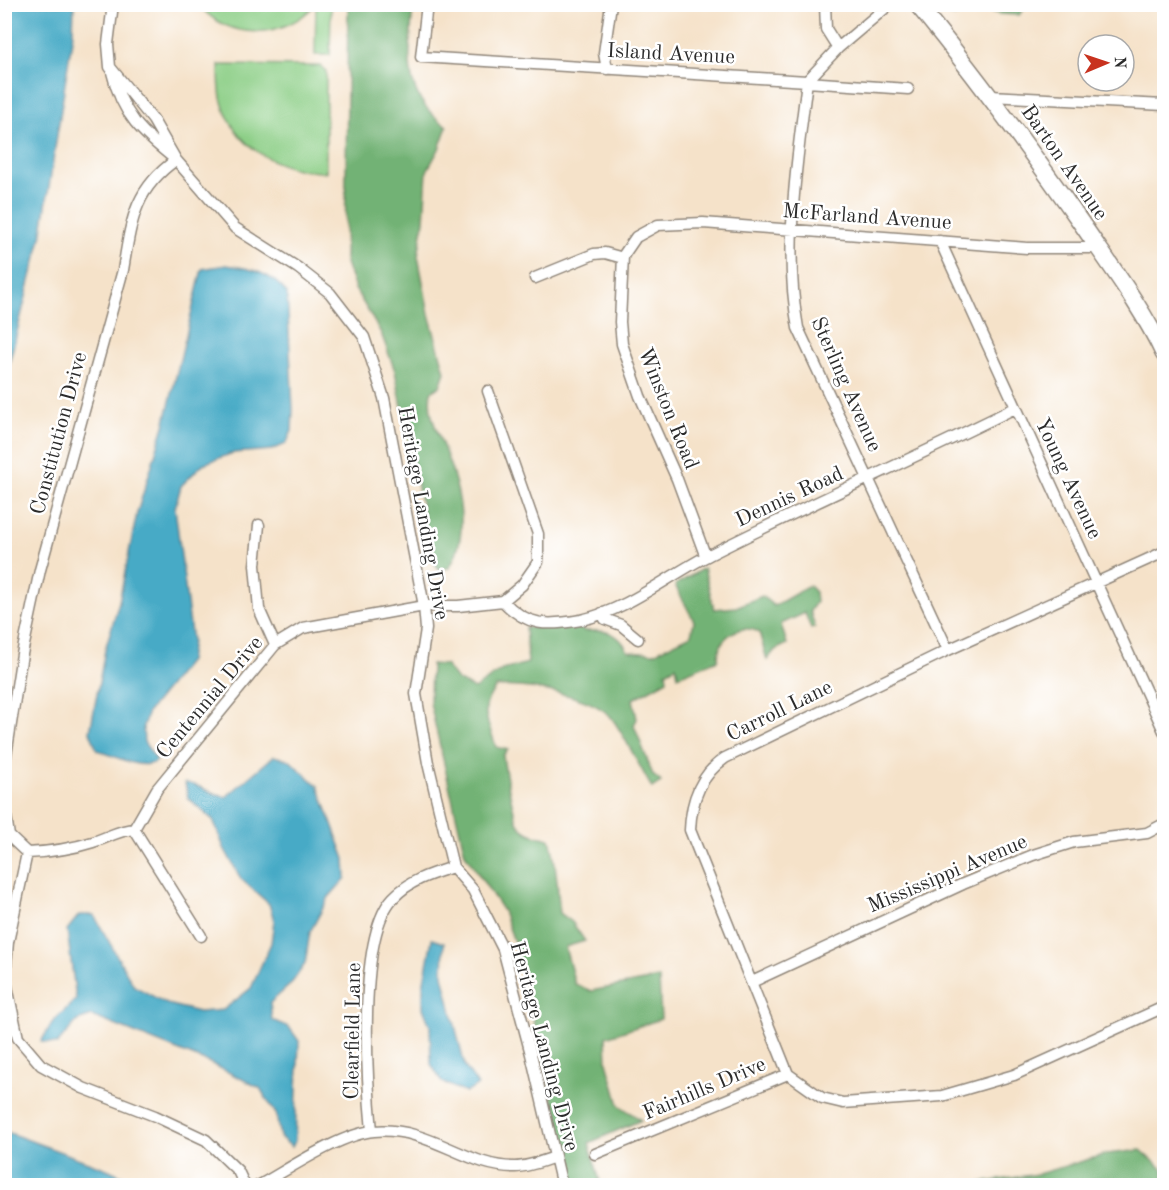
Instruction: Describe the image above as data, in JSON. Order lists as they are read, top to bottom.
{
  "streets": {
    "main road": ["Barton Avenue"],
    "street": [
      "Island Avenue",
      "McFarland Avenue",
      "Sterling Avenue",
      "Winston Road",
      "Constitution Drive",
      "Young Avenue",
      "Dennis Road",
      "Heritage Landing Drive",
      "Centennial Drive",
      "Carroll Lane",
      "Mississippi Avenue",
      "Clearfield Lane",
      "Fairhills Drive"
    ]
  },
  "crossings": [
    ["Island Avenue", "Sterling Avenue"],
    ["Barton Avenue", "McFarland Avenue"],
    ["McFarland Avenue", "Sterling Avenue"],
    ["McFarland Avenue", "Winston Road"],
    ["McFarland Avenue", "Young Avenue"],
    ["Sterling Avenue", "Dennis Road"],
    ["Sterling Avenue", "Carroll Lane"],
    ["Winston Road", "Dennis Road"],
    ["Constitution Drive", "Heritage Landing Drive"],
    ["Young Avenue", "Dennis Road"],
    ["Young Avenue", "Carroll Lane"],
    ["Dennis Road", "Centennial Drive"],
    ["Heritage Landing Drive", "Centennial Drive"],
    ["Heritage Landing Drive", "Clearfield Lane"],
    ["Carroll Lane", "Mississippi Avenue"],
    ["Carroll Lane", "Fairhills Drive"]
  ],
  "north": "right"
}
